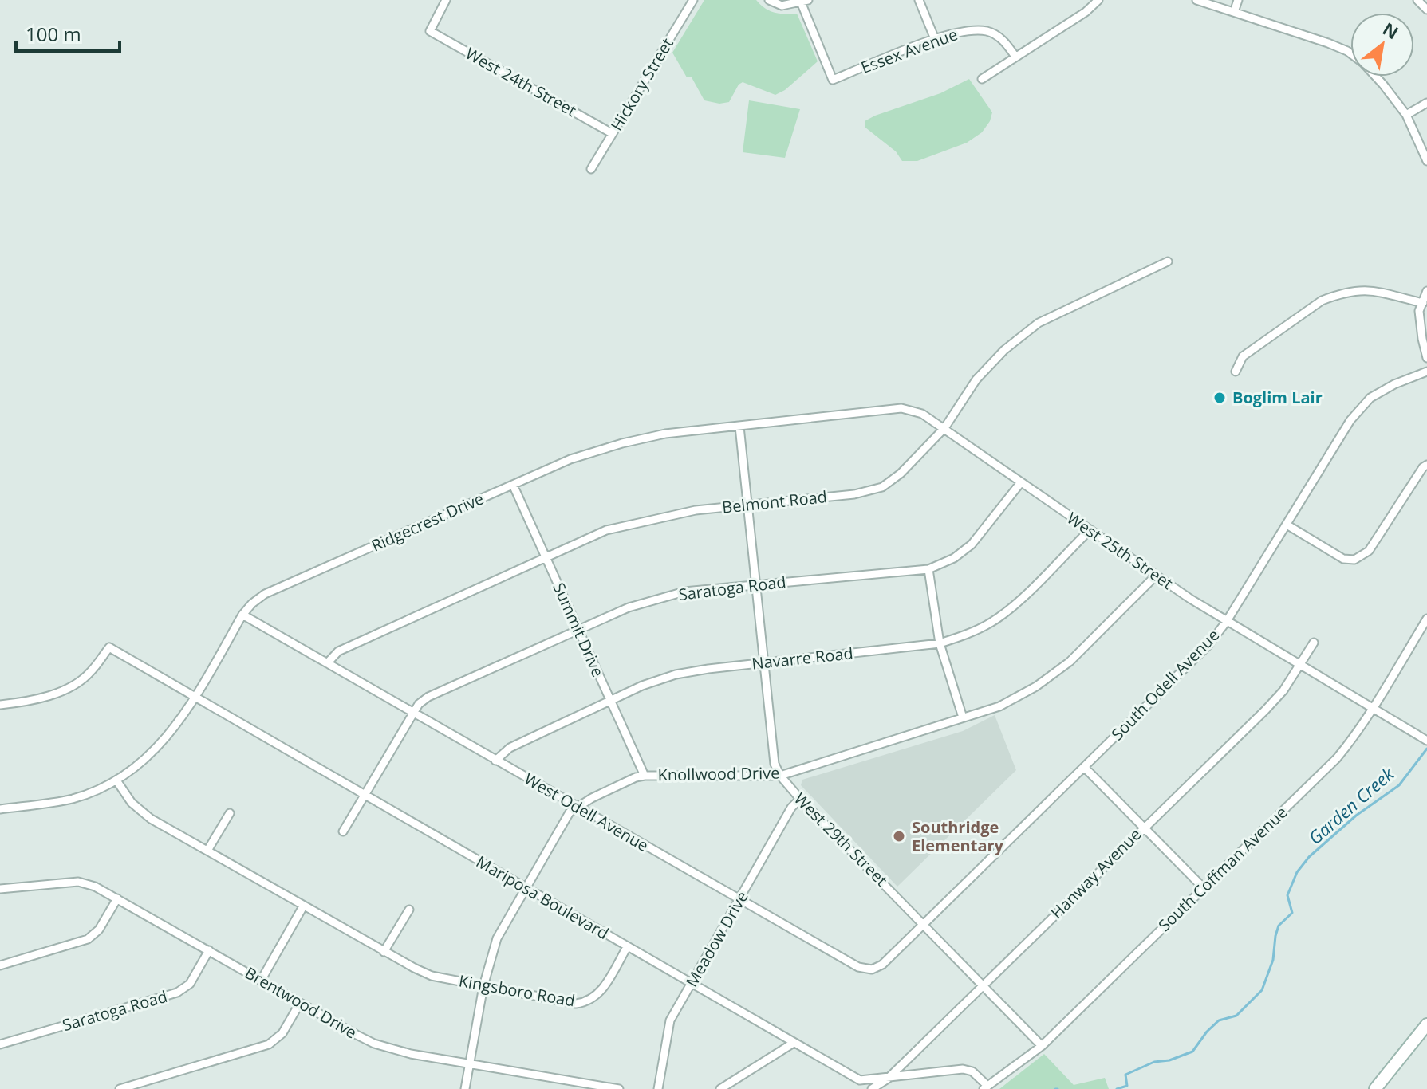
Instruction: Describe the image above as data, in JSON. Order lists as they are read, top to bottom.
{
  "streets": {
    "street": [
      "Essex Avenue",
      "West 24th Street",
      "Hickory Street",
      "Belmont Road",
      "Ridgecrest Drive",
      "West 25th Street",
      "Saratoga Road",
      "Summit Drive",
      "Navarre Road",
      "South Odell Avenue",
      "Knollwood Drive",
      "West Odell Avenue",
      "West 29th Street",
      "South Coffman Avenue",
      "Hanway Avenue",
      "Mariposa Boulevard",
      "Meadow Drive",
      "Kingsboro Road",
      "Brentwood Drive"
    ]
  },
  "crossings": [
    ["West 24th Street", "Hickory Street"],
    ["Belmont Road", "Ridgecrest Drive"],
    ["Belmont Road", "West 25th Street"],
    ["Belmont Road", "Summit Drive"],
    ["Belmont Road", "West Odell Avenue"],
    ["Belmont Road", "West 29th Street"],
    ["Ridgecrest Drive", "West 25th Street"],
    ["Ridgecrest Drive", "Summit Drive"],
    ["Ridgecrest Drive", "West Odell Avenue"],
    ["Ridgecrest Drive", "West 29th Street"],
    ["Ridgecrest Drive", "Mariposa Boulevard"],
    ["Ridgecrest Drive", "Kingsboro Road"],
    ["West 25th Street", "Saratoga Road"],
    ["West 25th Street", "Navarre Road"],
    ["West 25th Street", "South Odell Avenue"],
    ["West 25th Street", "Knollwood Drive"],
    ["West 25th Street", "South Coffman Avenue"],
    ["West 25th Street", "Hanway Avenue"],
    ["Saratoga Road", "Summit Drive"],
    ["Saratoga Road", "West Odell Avenue"],
    ["Saratoga Road", "West 29th Street"],
    ["Saratoga Road", "Mariposa Boulevard"],
    ["Saratoga Road", "Brentwood Drive"],
    ["Summit Drive", "Navarre Road"],
    ["Summit Drive", "Knollwood Drive"],
    ["Navarre Road", "West Odell Avenue"],
    ["Navarre Road", "West 29th Street"],
    ["South Odell Avenue", "West Odell Avenue"],
    ["South Odell Avenue", "West 29th Street"],
    ["Knollwood Drive", "West Odell Avenue"],
    ["Knollwood Drive", "West 29th Street"],
    ["Knollwood Drive", "Mariposa Boulevard"],
    ["Knollwood Drive", "Kingsboro Road"],
    ["Knollwood Drive", "Brentwood Drive"],
    ["West Odell Avenue", "West 29th Street"],
    ["West Odell Avenue", "Meadow Drive"],
    ["West 29th Street", "South Coffman Avenue"],
    ["West 29th Street", "Hanway Avenue"],
    ["West 29th Street", "Meadow Drive"],
    ["South Coffman Avenue", "Mariposa Boulevard"],
    ["Hanway Avenue", "Mariposa Boulevard"],
    ["Mariposa Boulevard", "Meadow Drive"],
    ["Mariposa Boulevard", "Kingsboro Road"]
  ],
  "water": ["Garden Creek"],
  "places": ["Boglim Lair", "Southridge Elementary"],
  "scale_bar": "100 m",
  "north": "top right"
}
